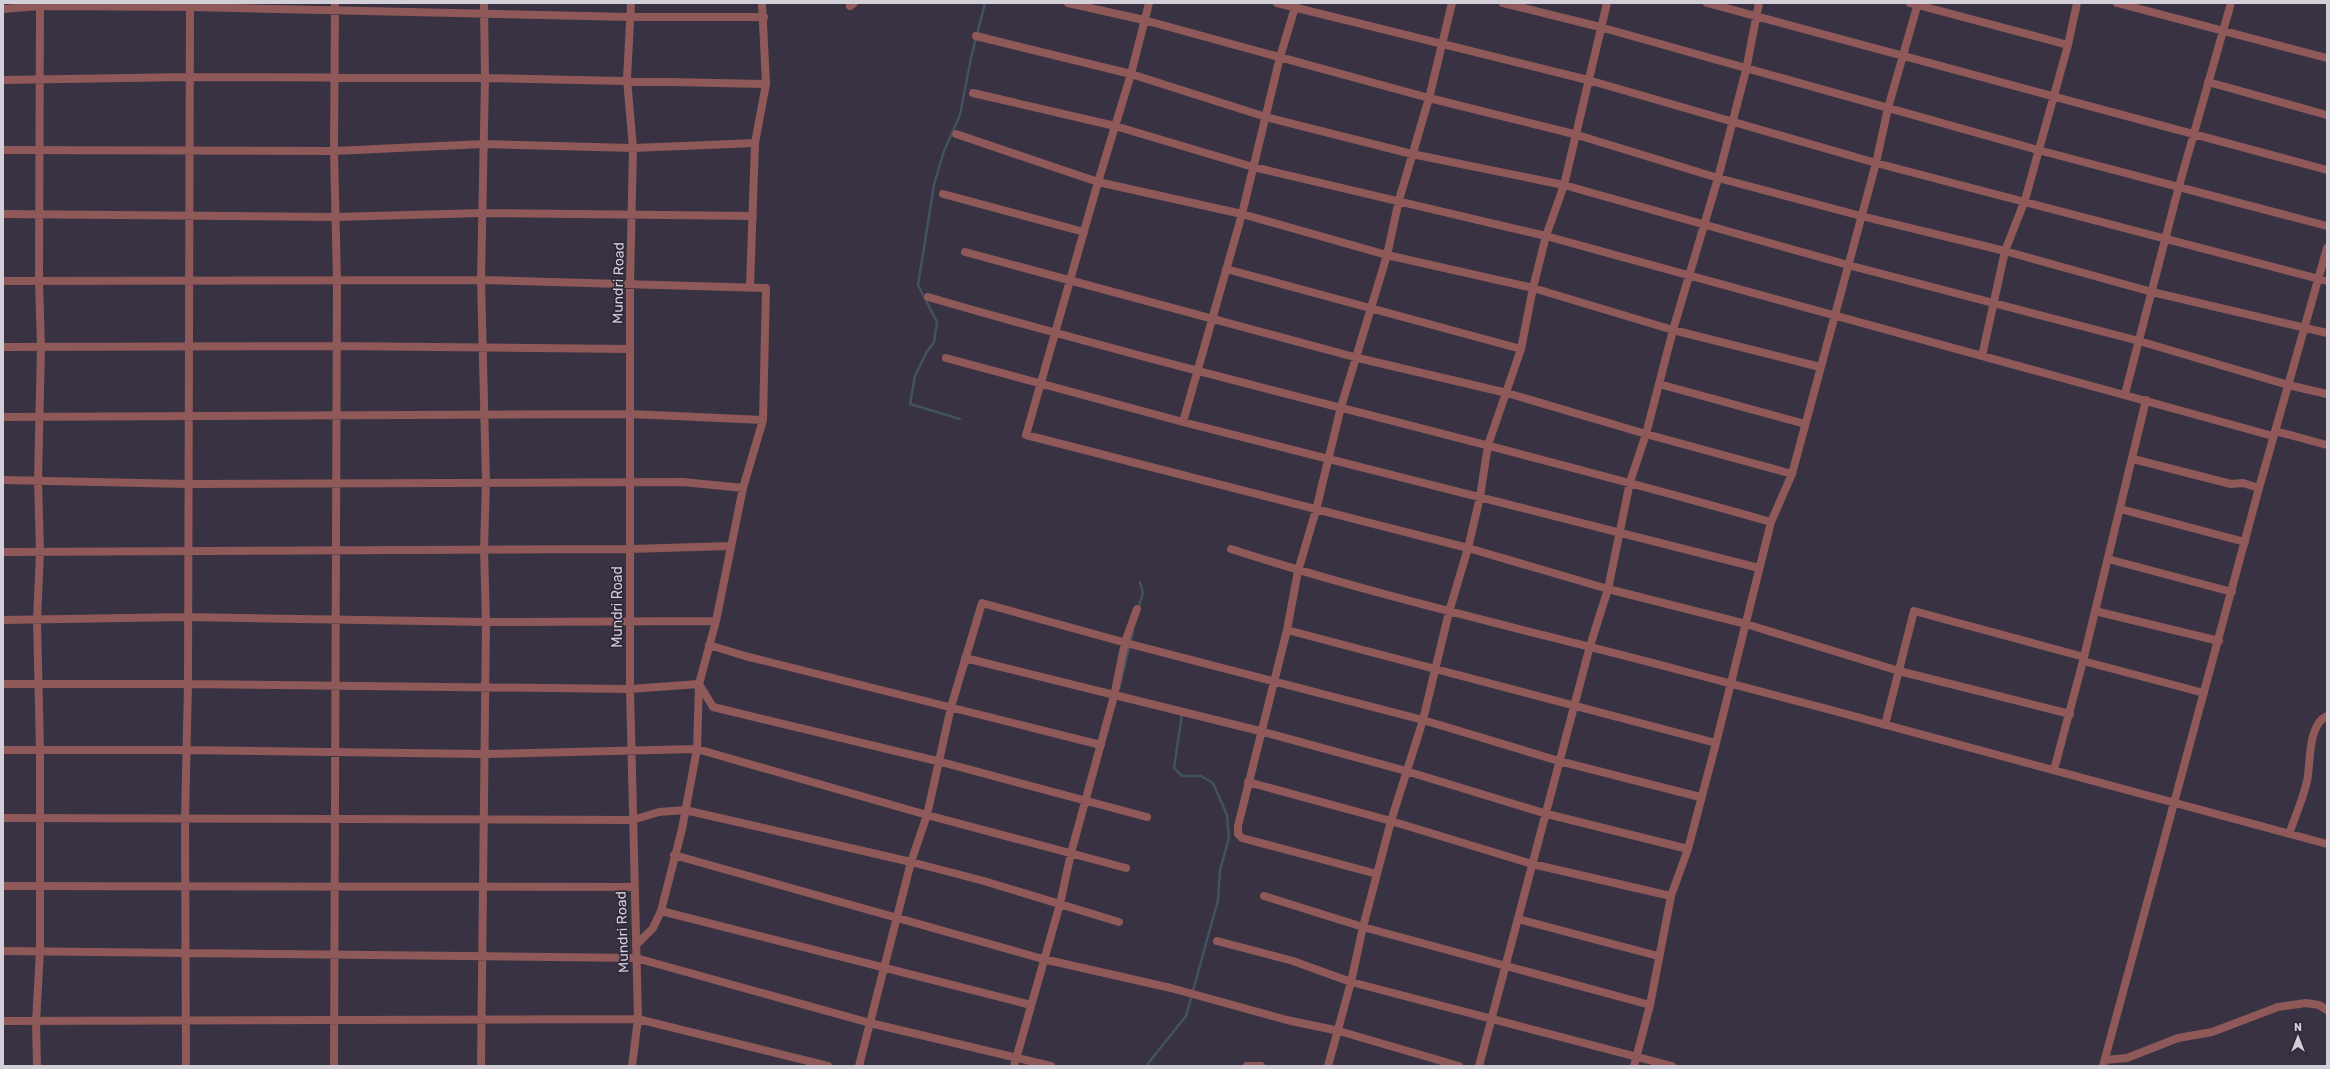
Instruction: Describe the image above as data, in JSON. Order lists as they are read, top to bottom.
{
  "streets": {
    "street": ["Mundri Road"]
  },
  "north": "top"
}
